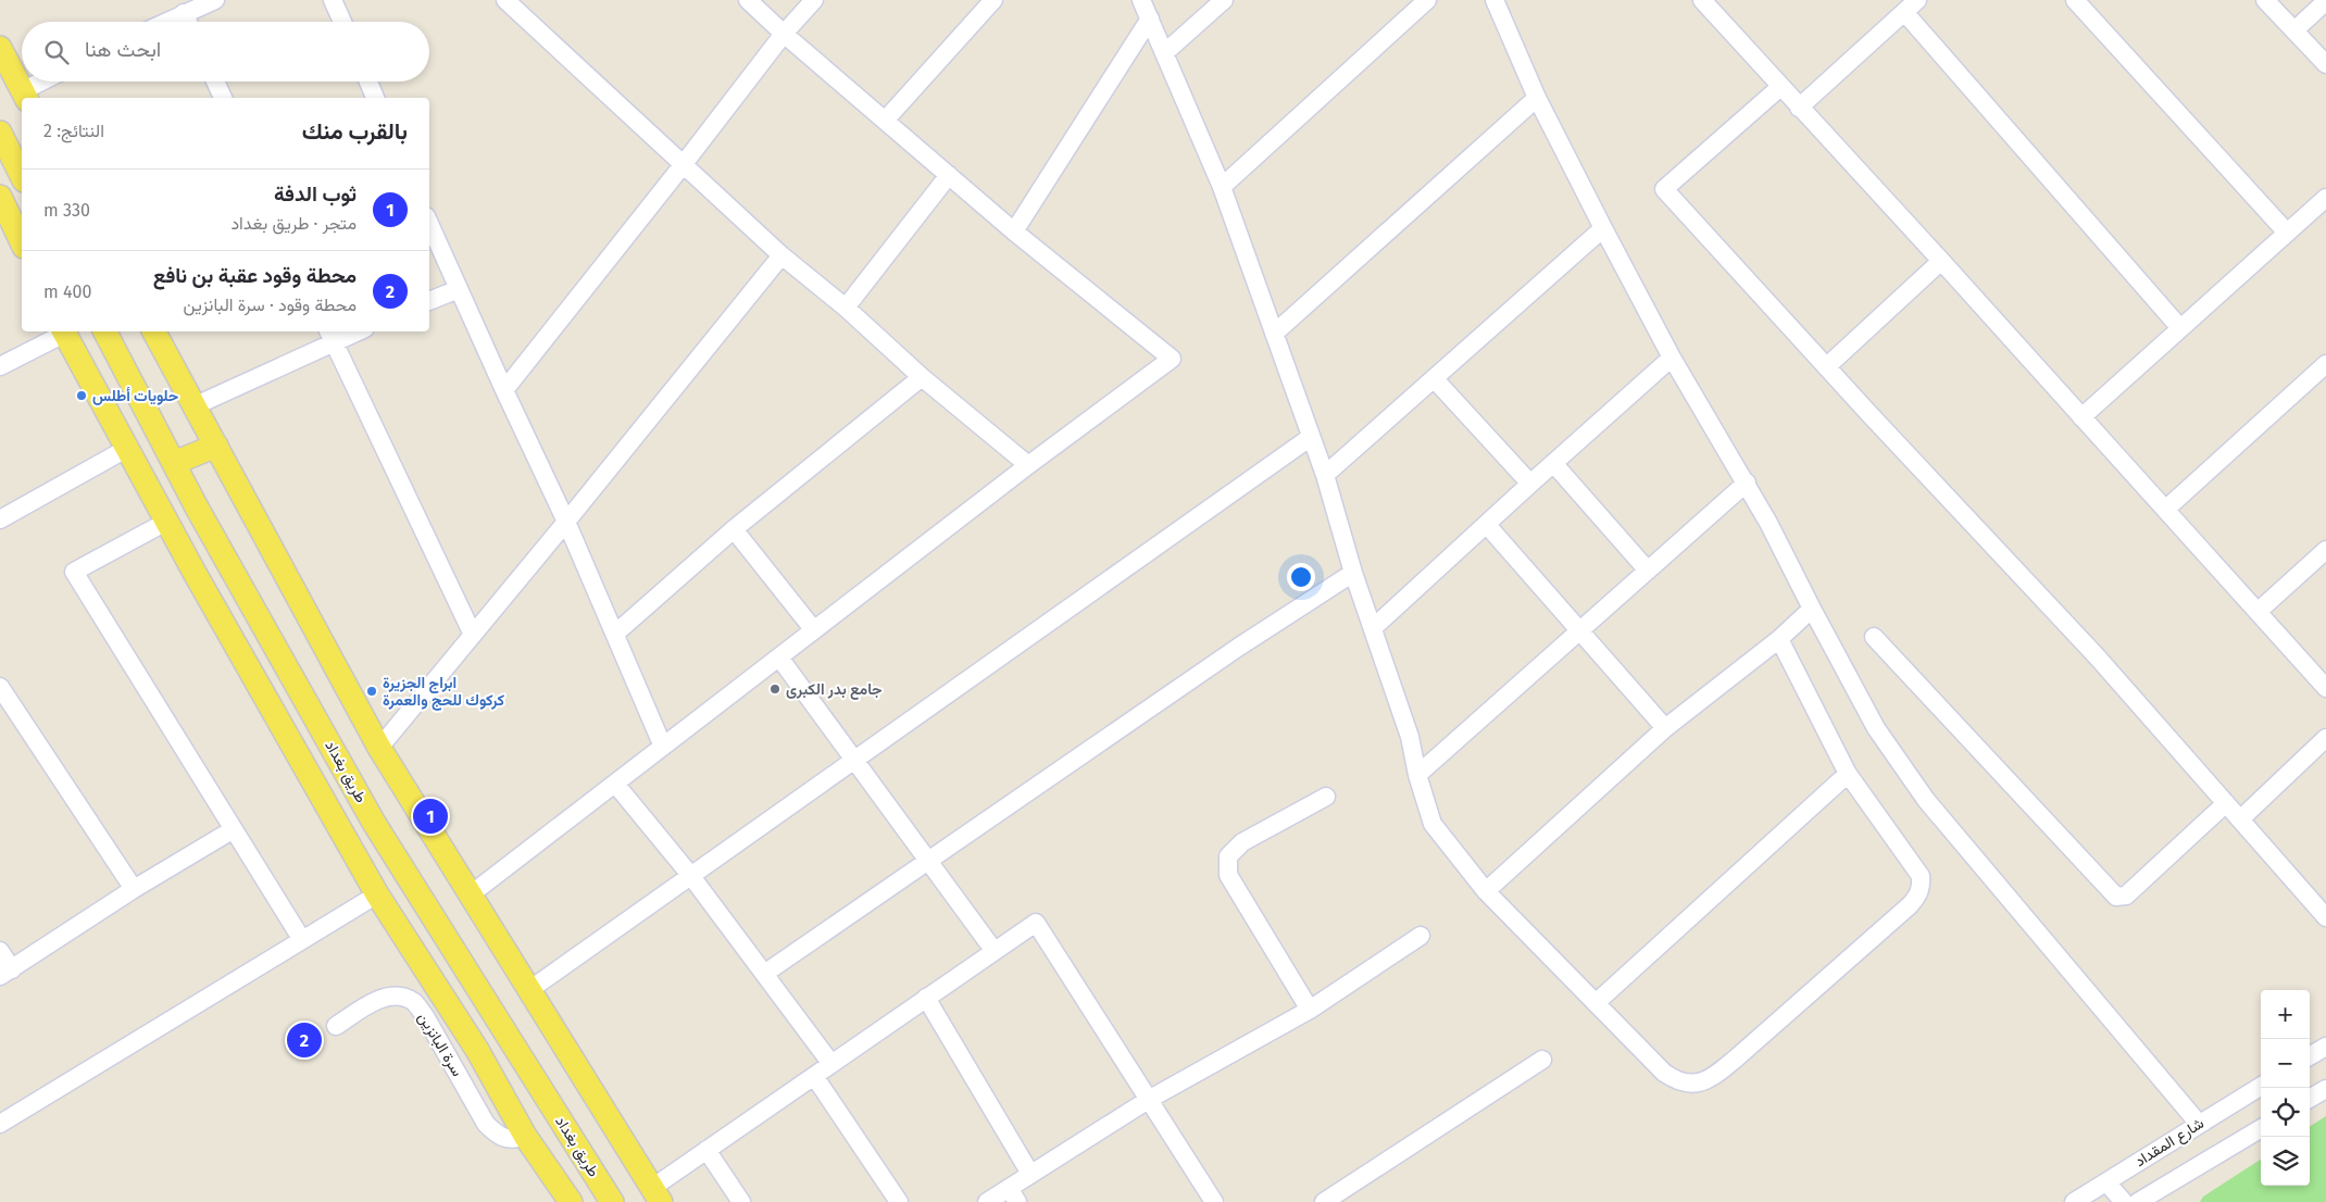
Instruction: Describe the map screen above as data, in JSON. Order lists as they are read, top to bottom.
{
  "streets": {
    "main road": ["طريق بغداد", "سرة البانزين"],
    "street": ["شارع المقداد"]
  },
  "places": ["حلويات أطلس", "جامع بدر الكبرى", "ابراج الجزيرة كركوك للحج والعمرة"],
  "page": {
    "search": "ابحث هنا",
    "heading": ["بالقرب منك", "النتائج: 2"],
    "list": [
      {
        "mark": "1",
        "name": "ثوب الدفة",
        "note": "متجر · طريق بغداد",
        "value": "330 m"
      },
      {
        "mark": "2",
        "name": "محطة وقود عقبة بن نافع",
        "note": "محطة وقود · سرة البانزين",
        "value": "400 m"
      }
    ],
    "pins": ["1", "2"],
    "map_buttons": ["+", "−"]
  }
}
